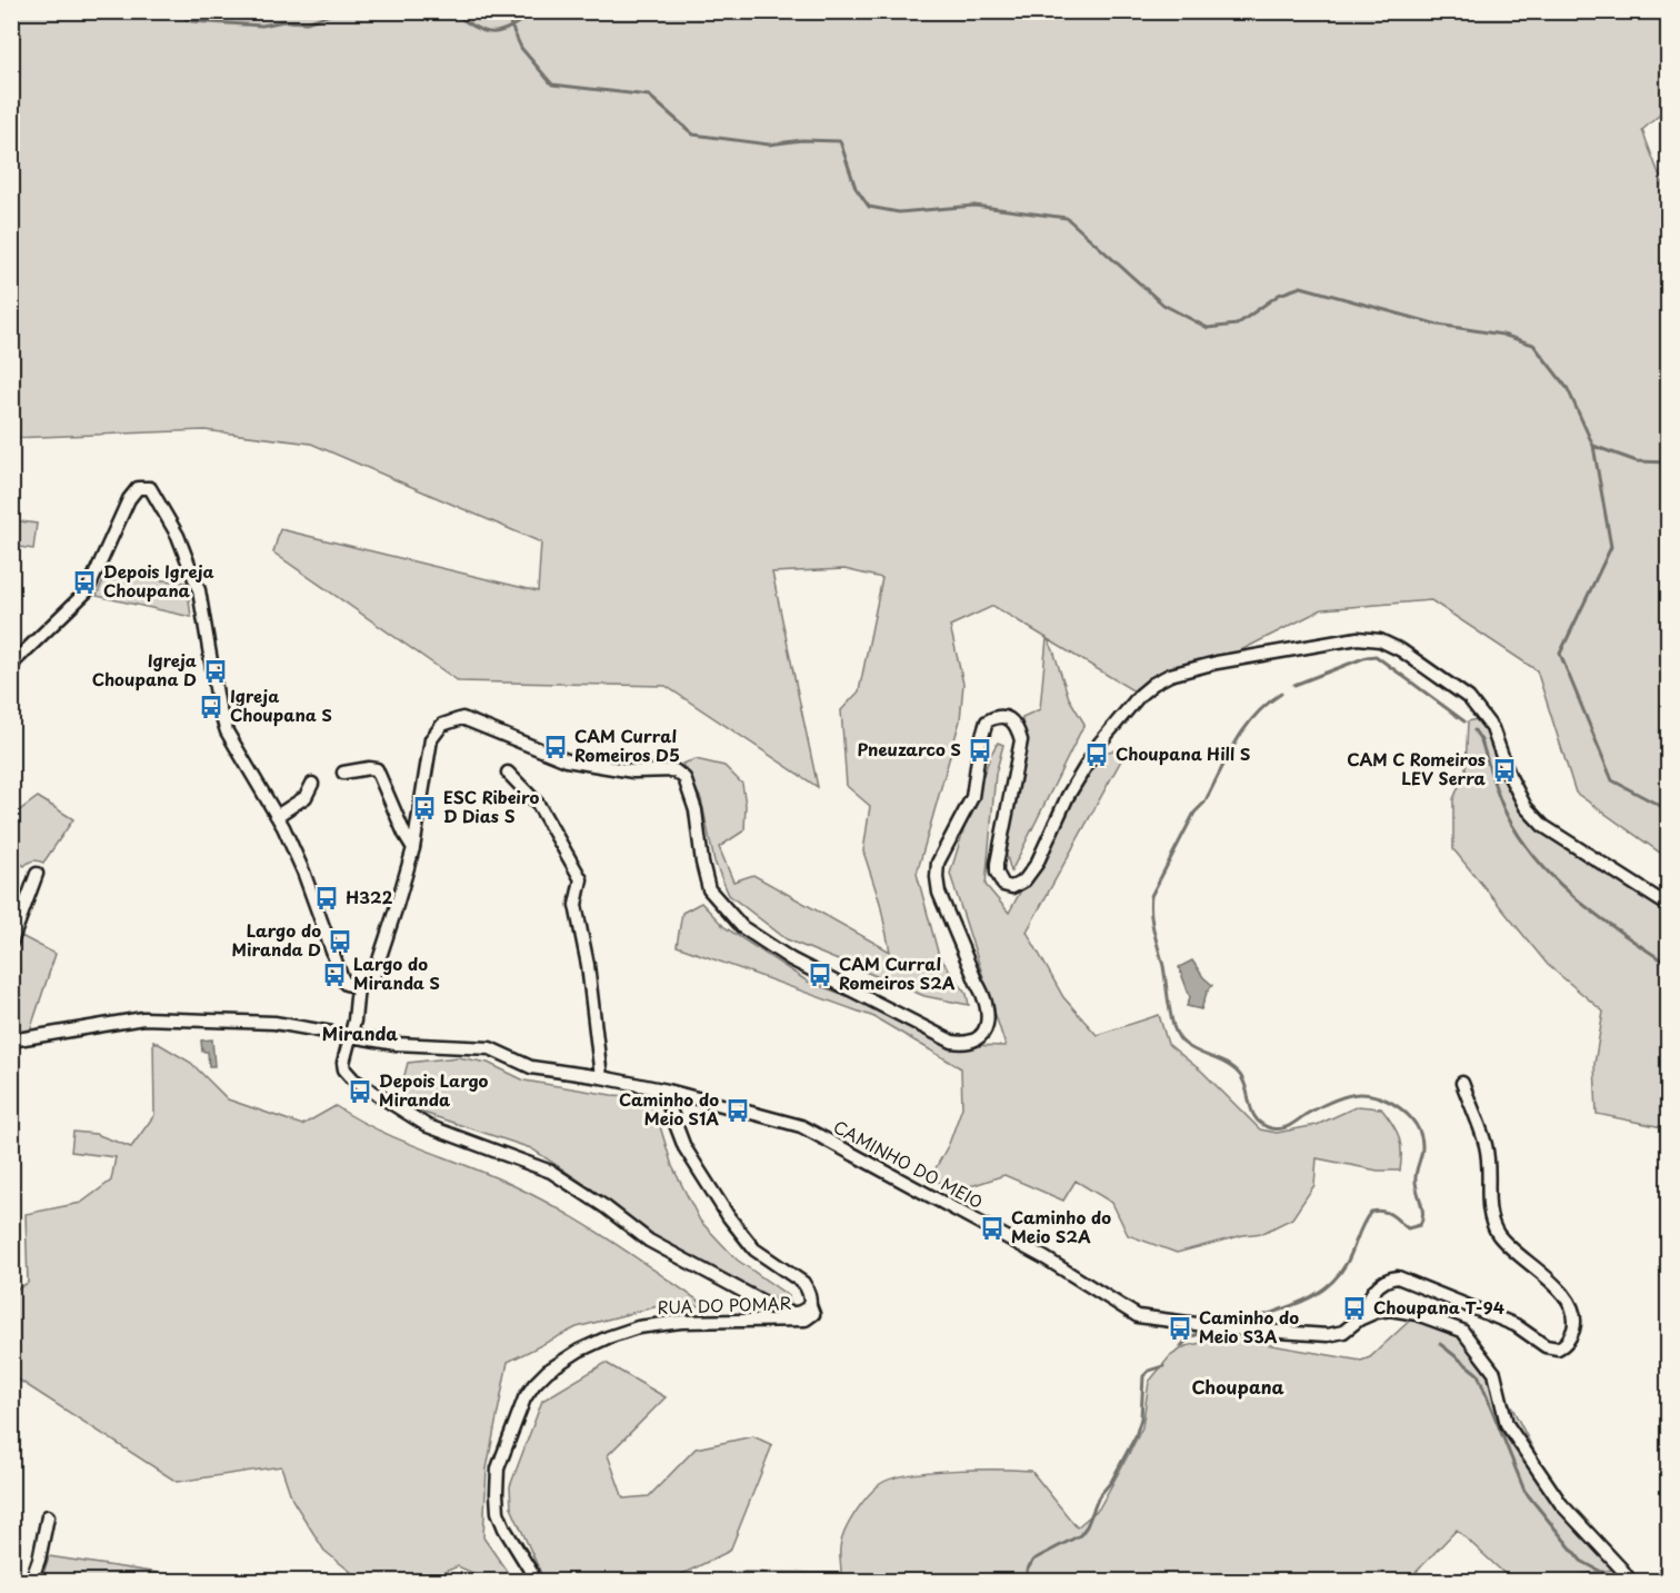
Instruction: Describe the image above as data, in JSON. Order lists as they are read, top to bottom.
{
  "streets": {
    "street": ["CAMINHO DO MEIO", "RUA DO POMAR"]
  },
  "districts": ["Miranda", "Choupana"],
  "places": {
    "bus stop": [
      "Depois Igreja Choupana",
      "Igreja Choupana D",
      "Igreja Choupana S",
      "CAM Curral Romeiros D5",
      "Pneuzarco S",
      "Choupana Hill S",
      "CAM C Romeiros LEV Serra",
      "ESC Ribeiro D Dias S",
      "H322",
      "Largo do Miranda D",
      "Largo do Miranda S",
      "CAM Curral Romeiros S2A",
      "Depois Largo Miranda",
      "Caminho do Meio S1A",
      "Caminho do Meio S2A",
      "Choupana T-94",
      "Caminho do Meio S3A"
    ]
  }
}
